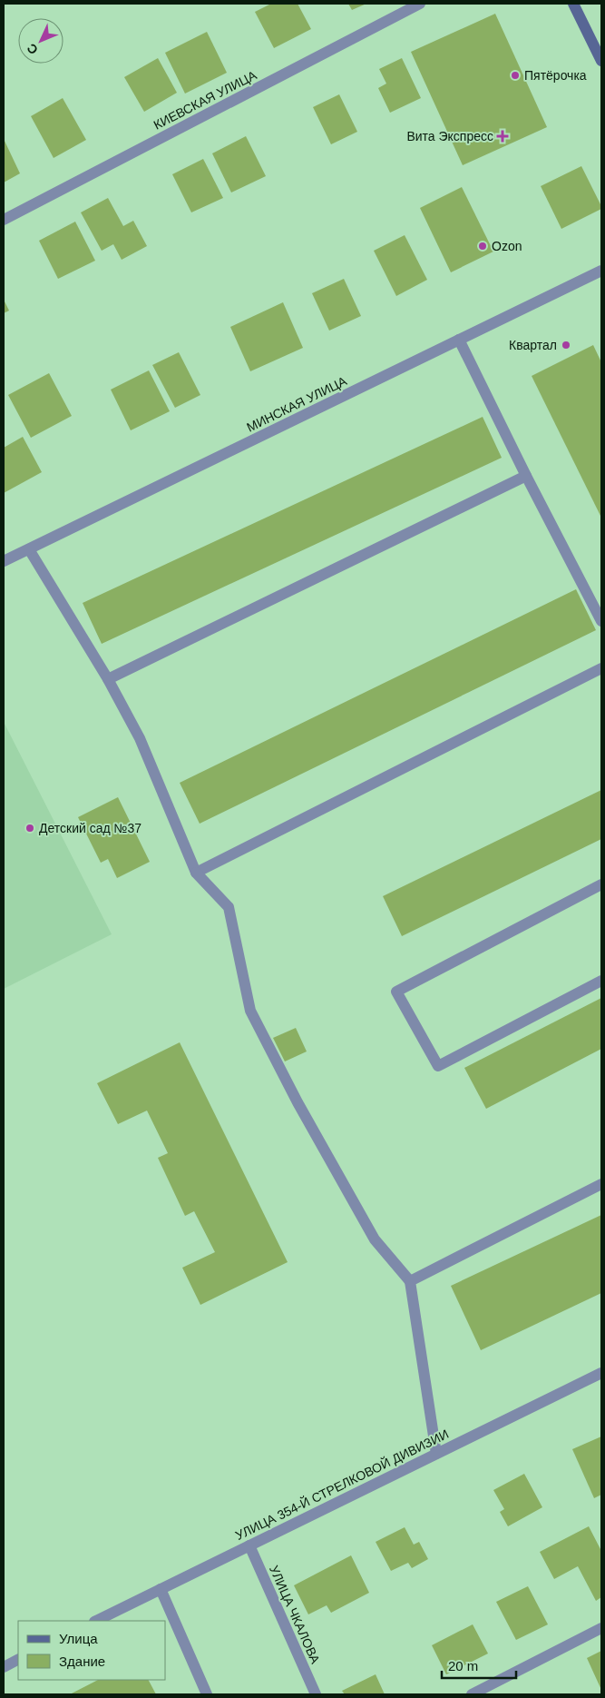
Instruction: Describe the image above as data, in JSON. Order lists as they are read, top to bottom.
{
  "streets": {
    "street": [
      "КИЕВСКАЯ УЛИЦА",
      "МИНСКАЯ УЛИЦА",
      "УЛИЦА 354-Й СТРЕЛКОВОЙ ДИВИЗИИ",
      "УЛИЦА ЧКАЛОВА"
    ]
  },
  "crossings": [
    ["УЛИЦА 354-Й СТРЕЛКОВОЙ ДИВИЗИИ", "УЛИЦА ЧКАЛОВА"]
  ],
  "places": {
    "other": [
      "Пятёрочка",
      "Ozon",
      "Квартал",
      "Детский сад №37"
    ],
    "health": ["Вита Экспресс"]
  },
  "legend": ["Улица", "Здание"],
  "scale_bar": "20 m",
  "north": "bottom left"
}
